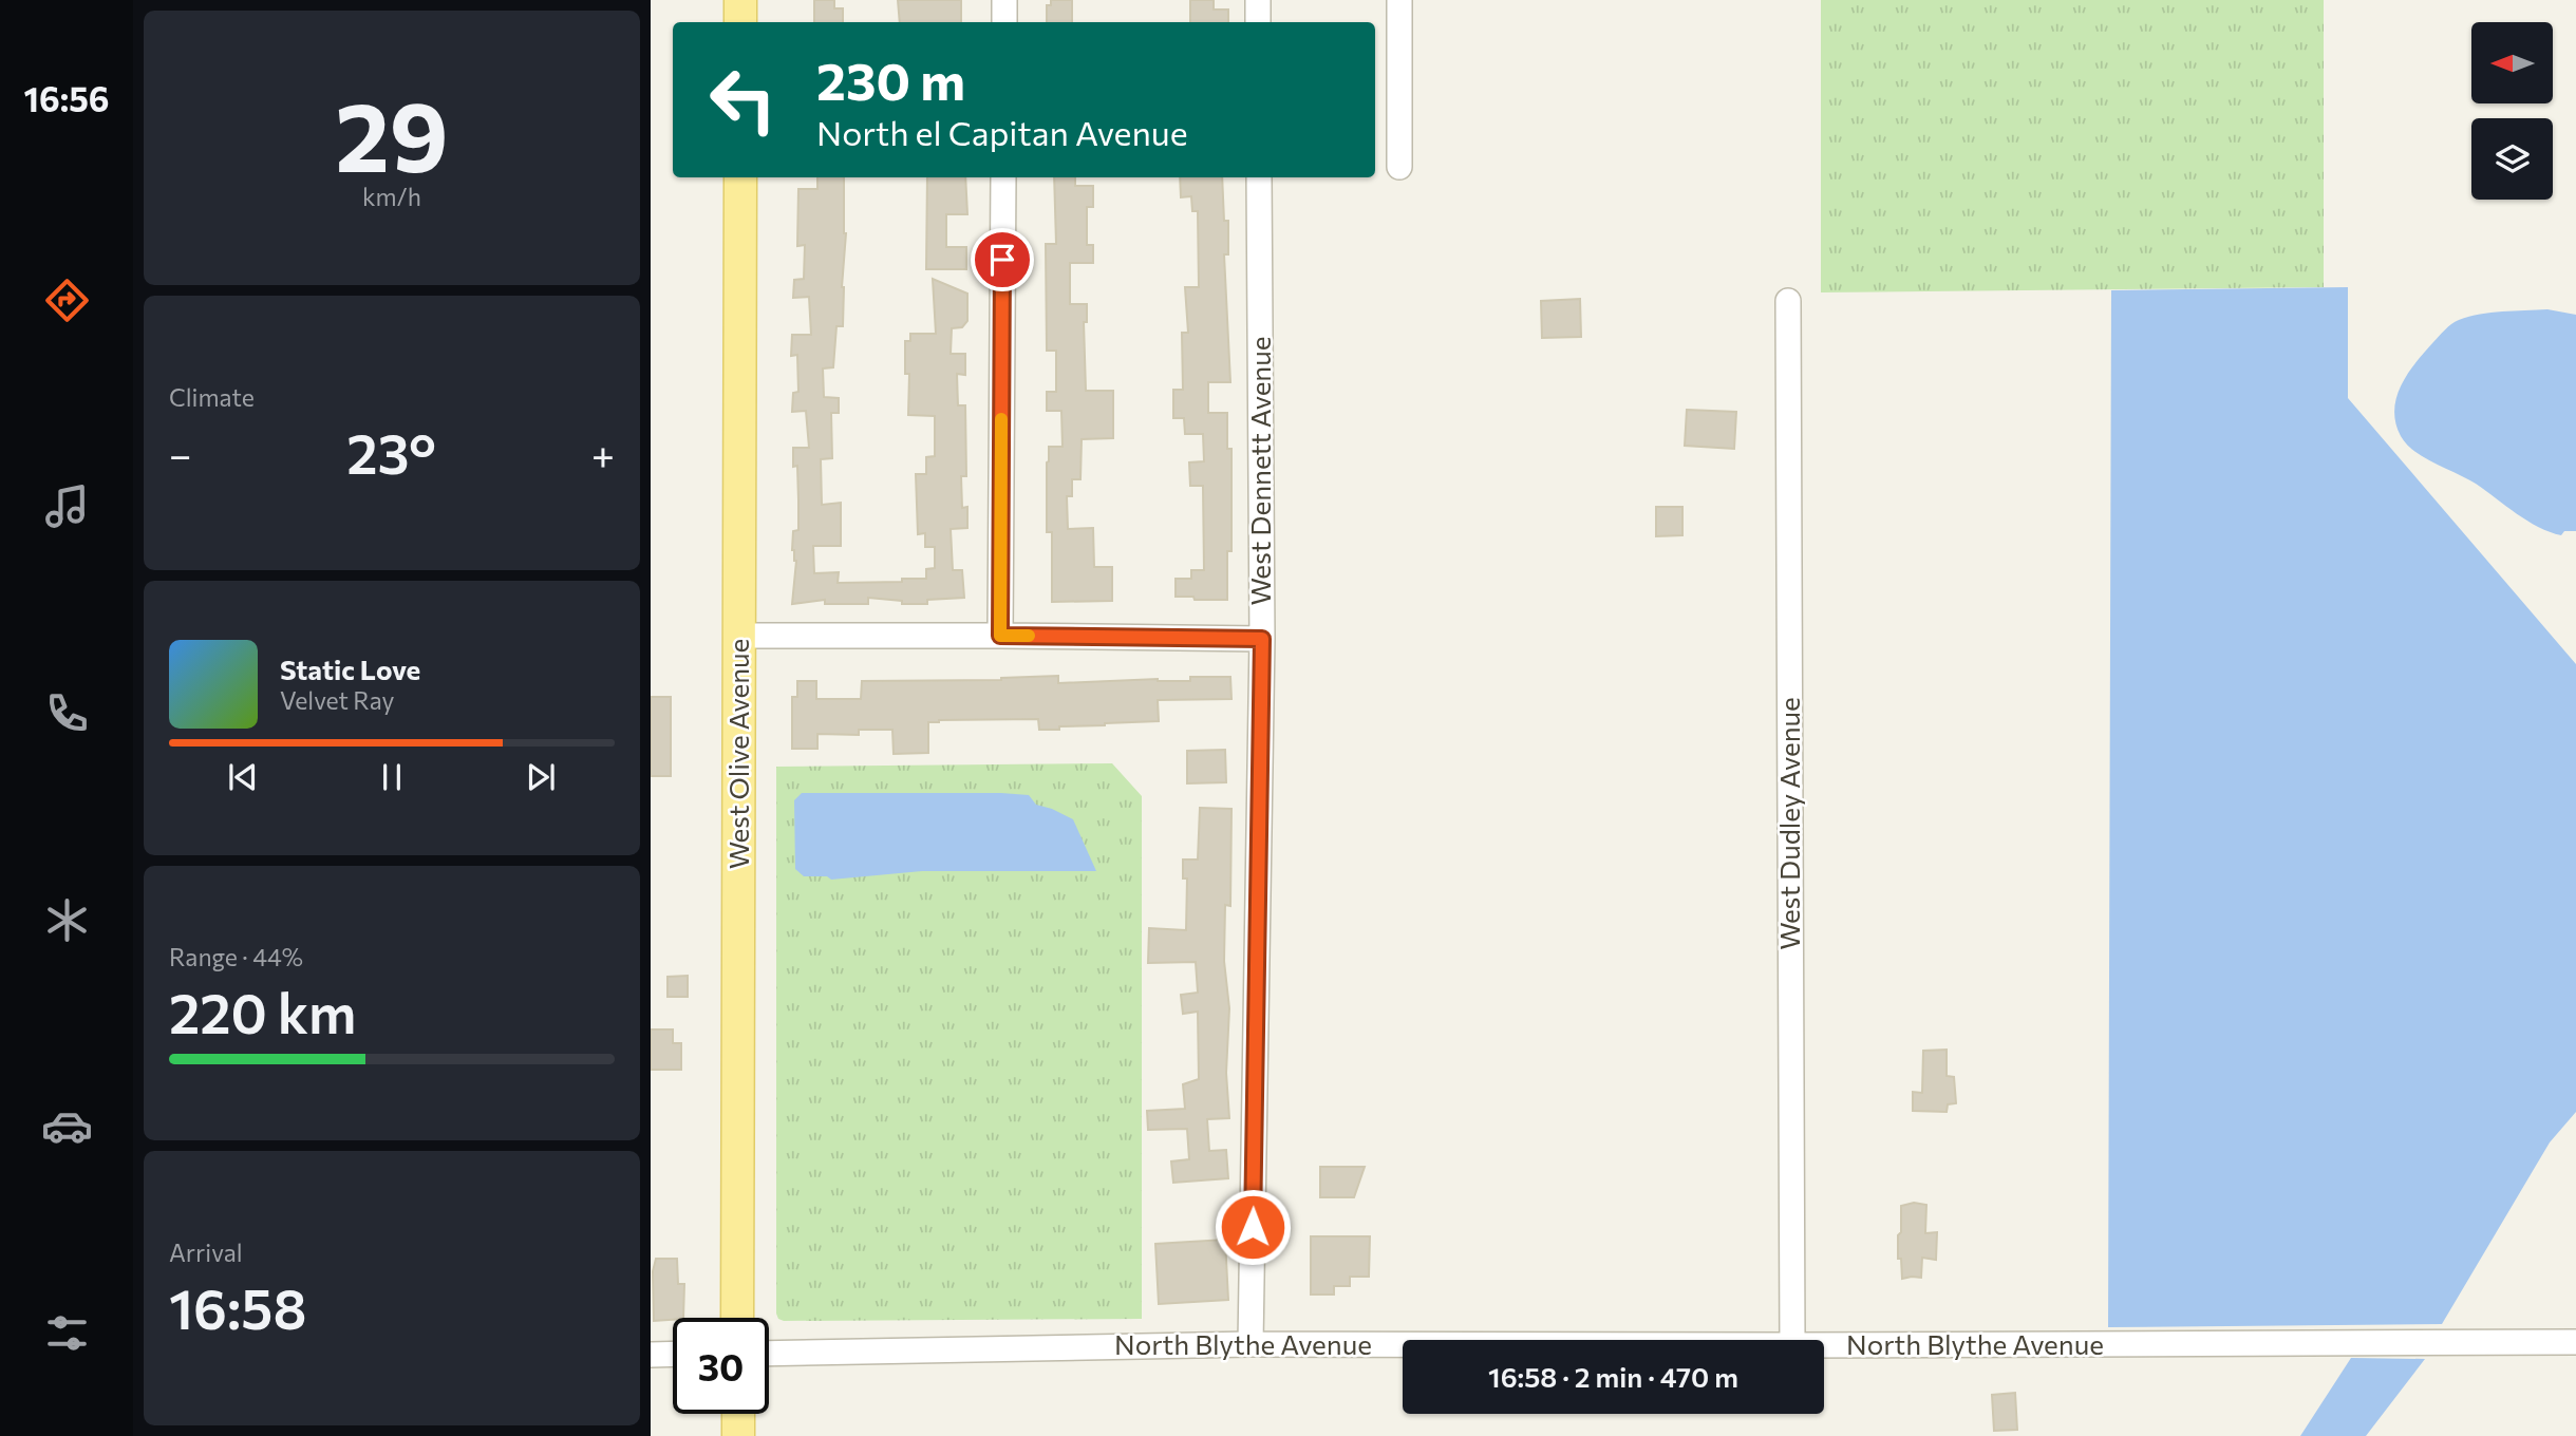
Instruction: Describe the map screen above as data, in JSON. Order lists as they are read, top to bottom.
{
  "streets": {
    "main road": ["West Olive Avenue"],
    "street": ["West Dennett Avenue", "West Dudley Avenue", "North Blythe Avenue"]
  },
  "crossings": [
    ["West Dennett Avenue", "North Blythe Avenue"]
  ],
  "north": "left",
  "page": {
    "tabs": "16:56",
    "tile": [
      ["29", "km/h"],
      "Climate",
      ["Range · 44%", "220 km"],
      ["Arrival", "16:58"]
    ],
    "turn": ["230 m", "North el Capitan Avenue"],
    "heat": ["−", "23°", "+"],
    "song": ["Static Love", "Velvet Ray"],
    "limit": "30",
    "trip": "16:58 · 2 min · 470 m"
  }
}
